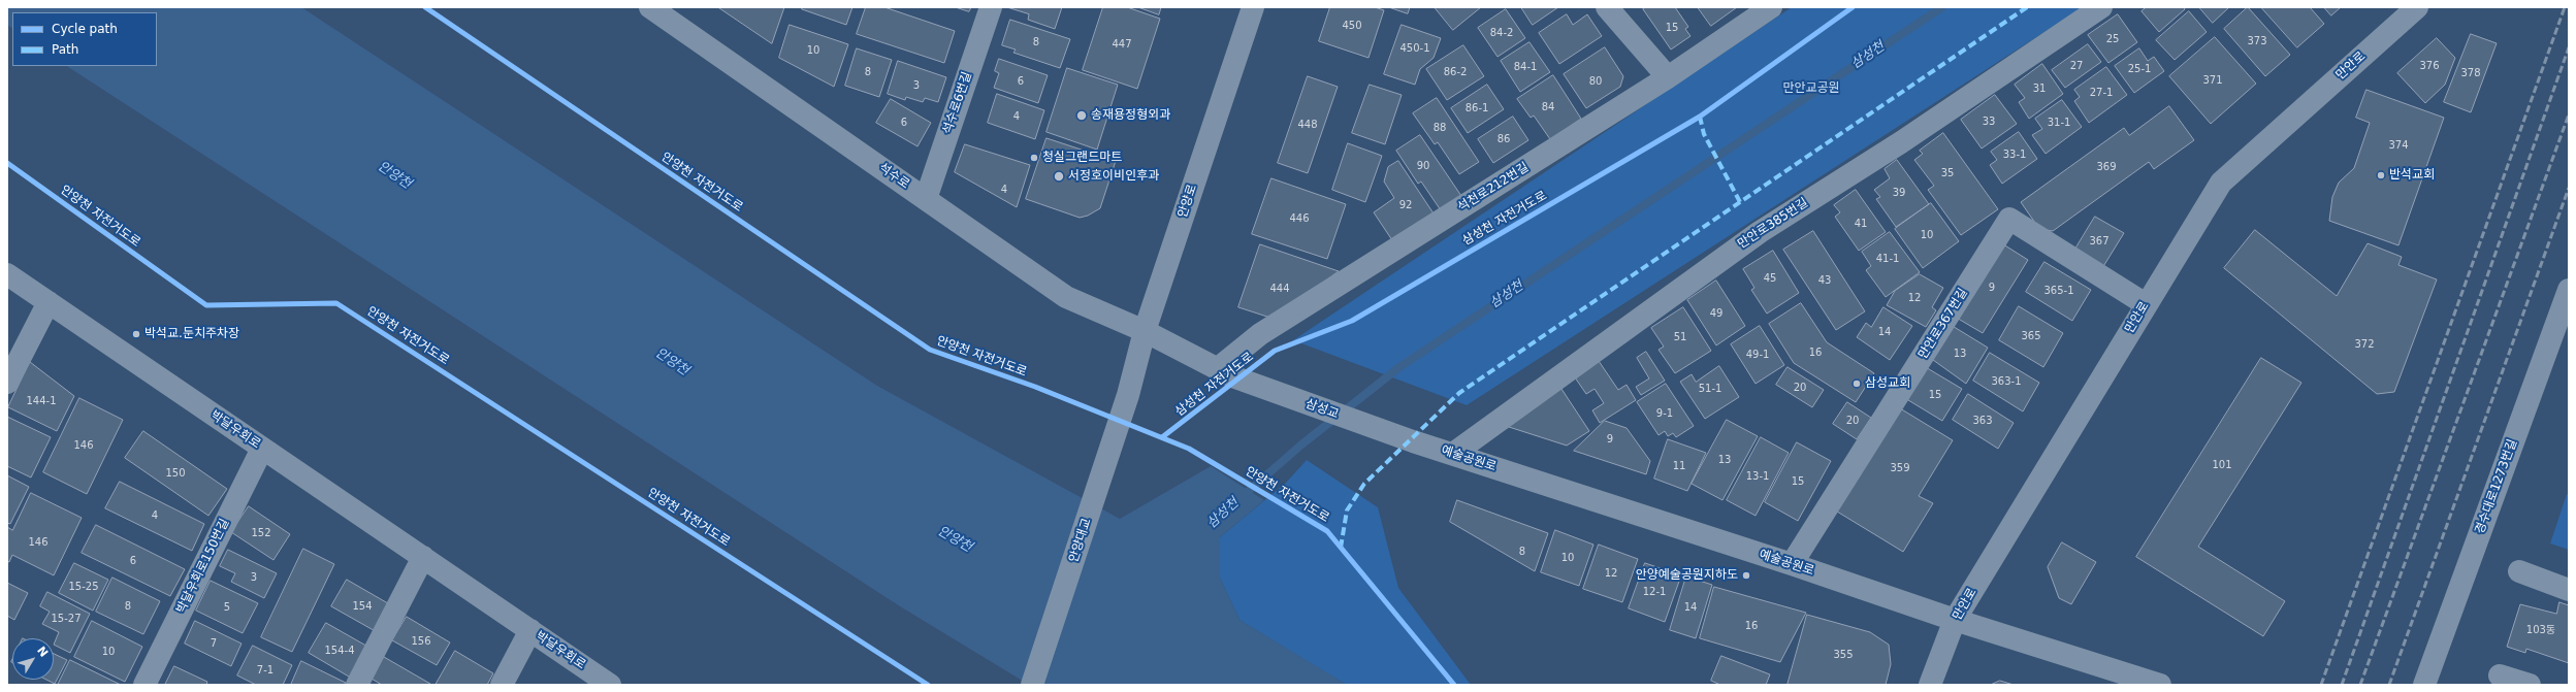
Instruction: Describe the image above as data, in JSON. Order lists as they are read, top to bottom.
{
  "streets": {
    "street": [
      "만안로",
      "석수로6번길",
      "석수로",
      "석천로212번길",
      "안양로",
      "만안로385번길",
      "만안로367번길",
      "삼성교",
      "박달우회로",
      "예술공원로",
      "경수대로1273번길",
      "안양대교",
      "박달우회로150번길"
    ],
    "cycle path": ["안양천 자전거도로", "삼성천 자전거도로"]
  },
  "crossings": [
    ["만안로", "만안로367번길"],
    ["만안로", "예술공원로"],
    ["석수로6번길", "석수로"],
    ["석수로", "안양로"],
    ["석천로212번길", "삼성교"],
    ["안양로", "안양대교"],
    ["만안로385번길", "예술공원로"],
    ["만안로367번길", "예술공원로"],
    ["삼성교", "예술공원로"],
    ["박달우회로", "박달우회로150번길"]
  ],
  "water": ["삼성천", "안양천"],
  "parks": ["만안교공원"],
  "places": [
    "송재용정형외과",
    "청실그랜드마트",
    "반석교회",
    "서정호이비인후과",
    "박석교.둔치주차장",
    "삼성교회",
    "안양예술공원지하도"
  ],
  "house_numbers": [
    "450",
    "15",
    "84-2",
    "25",
    "373",
    "8",
    "447",
    "450-1",
    "10",
    "27",
    "376",
    "84-1",
    "25-1",
    "8",
    "86-2",
    "378",
    "371",
    "6",
    "80",
    "3",
    "31",
    "27-1",
    "84",
    "86-1",
    "4",
    "33",
    "6",
    "31-1",
    "448",
    "88",
    "86",
    "374",
    "33-1",
    "90",
    "369",
    "35",
    "4",
    "39",
    "92",
    "446",
    "41",
    "10",
    "367",
    "41-1",
    "45",
    "43",
    "9",
    "444",
    "365-1",
    "12",
    "49",
    "14",
    "365",
    "51",
    "372",
    "16",
    "13",
    "49-1",
    "363-1",
    "20",
    "51-1",
    "15",
    "144-1",
    "9-1",
    "20",
    "363",
    "9",
    "146",
    "13",
    "101",
    "11",
    "359",
    "150",
    "13-1",
    "15",
    "4",
    "152",
    "146",
    "8",
    "10",
    "6",
    "12",
    "3",
    "15-25",
    "12-1",
    "8",
    "154",
    "5",
    "14",
    "15-27",
    "16",
    "103동",
    "156",
    "7",
    "154-4",
    "10",
    "355",
    "7-1"
  ],
  "legend": ["Cycle path", "Path"],
  "north": "top right"
}
